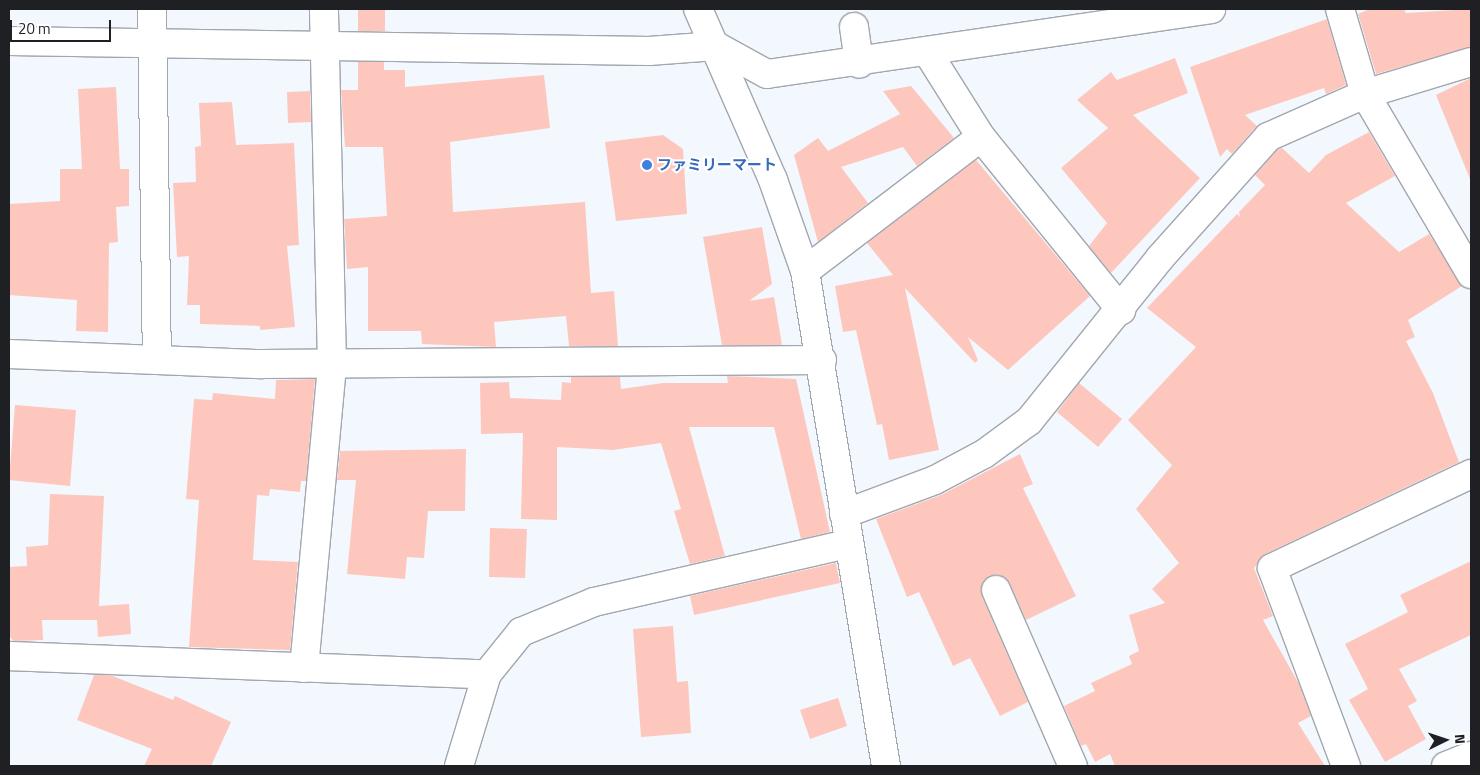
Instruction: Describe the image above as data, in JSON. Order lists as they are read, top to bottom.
{
  "places": ["ファミリーマート"],
  "scale_bar": "20 m",
  "north": "right"
}
